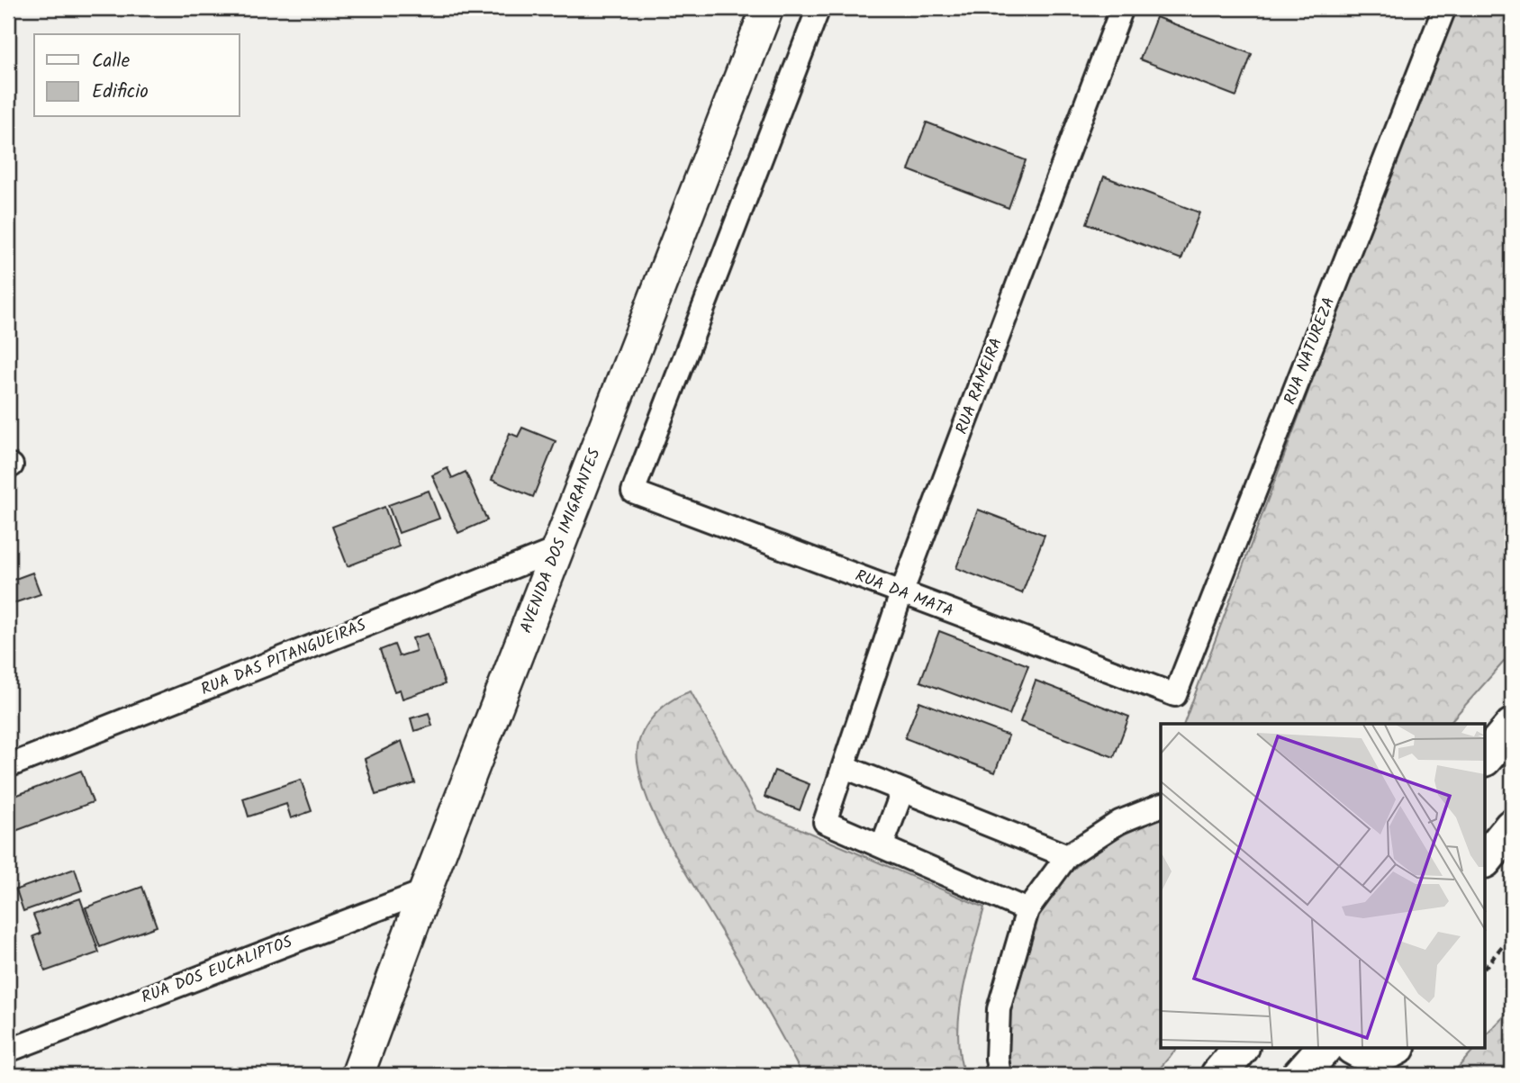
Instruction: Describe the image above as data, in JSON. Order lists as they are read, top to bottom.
{
  "streets": {
    "street": [
      "RUA NATUREZA",
      "RUA RAMEIRA",
      "AVENIDA DOS IMIGRANTES",
      "RUA DA MATA",
      "RUA DAS PITANGUEIRAS",
      "RUA DOS EUCALIPTOS"
    ]
  },
  "crossings": [
    ["RUA NATUREZA", "RUA DA MATA"],
    ["RUA RAMEIRA", "RUA DA MATA"],
    ["AVENIDA DOS IMIGRANTES", "RUA DAS PITANGUEIRAS"],
    ["AVENIDA DOS IMIGRANTES", "RUA DOS EUCALIPTOS"]
  ],
  "legend": ["Calle", "Edificio"]
}
